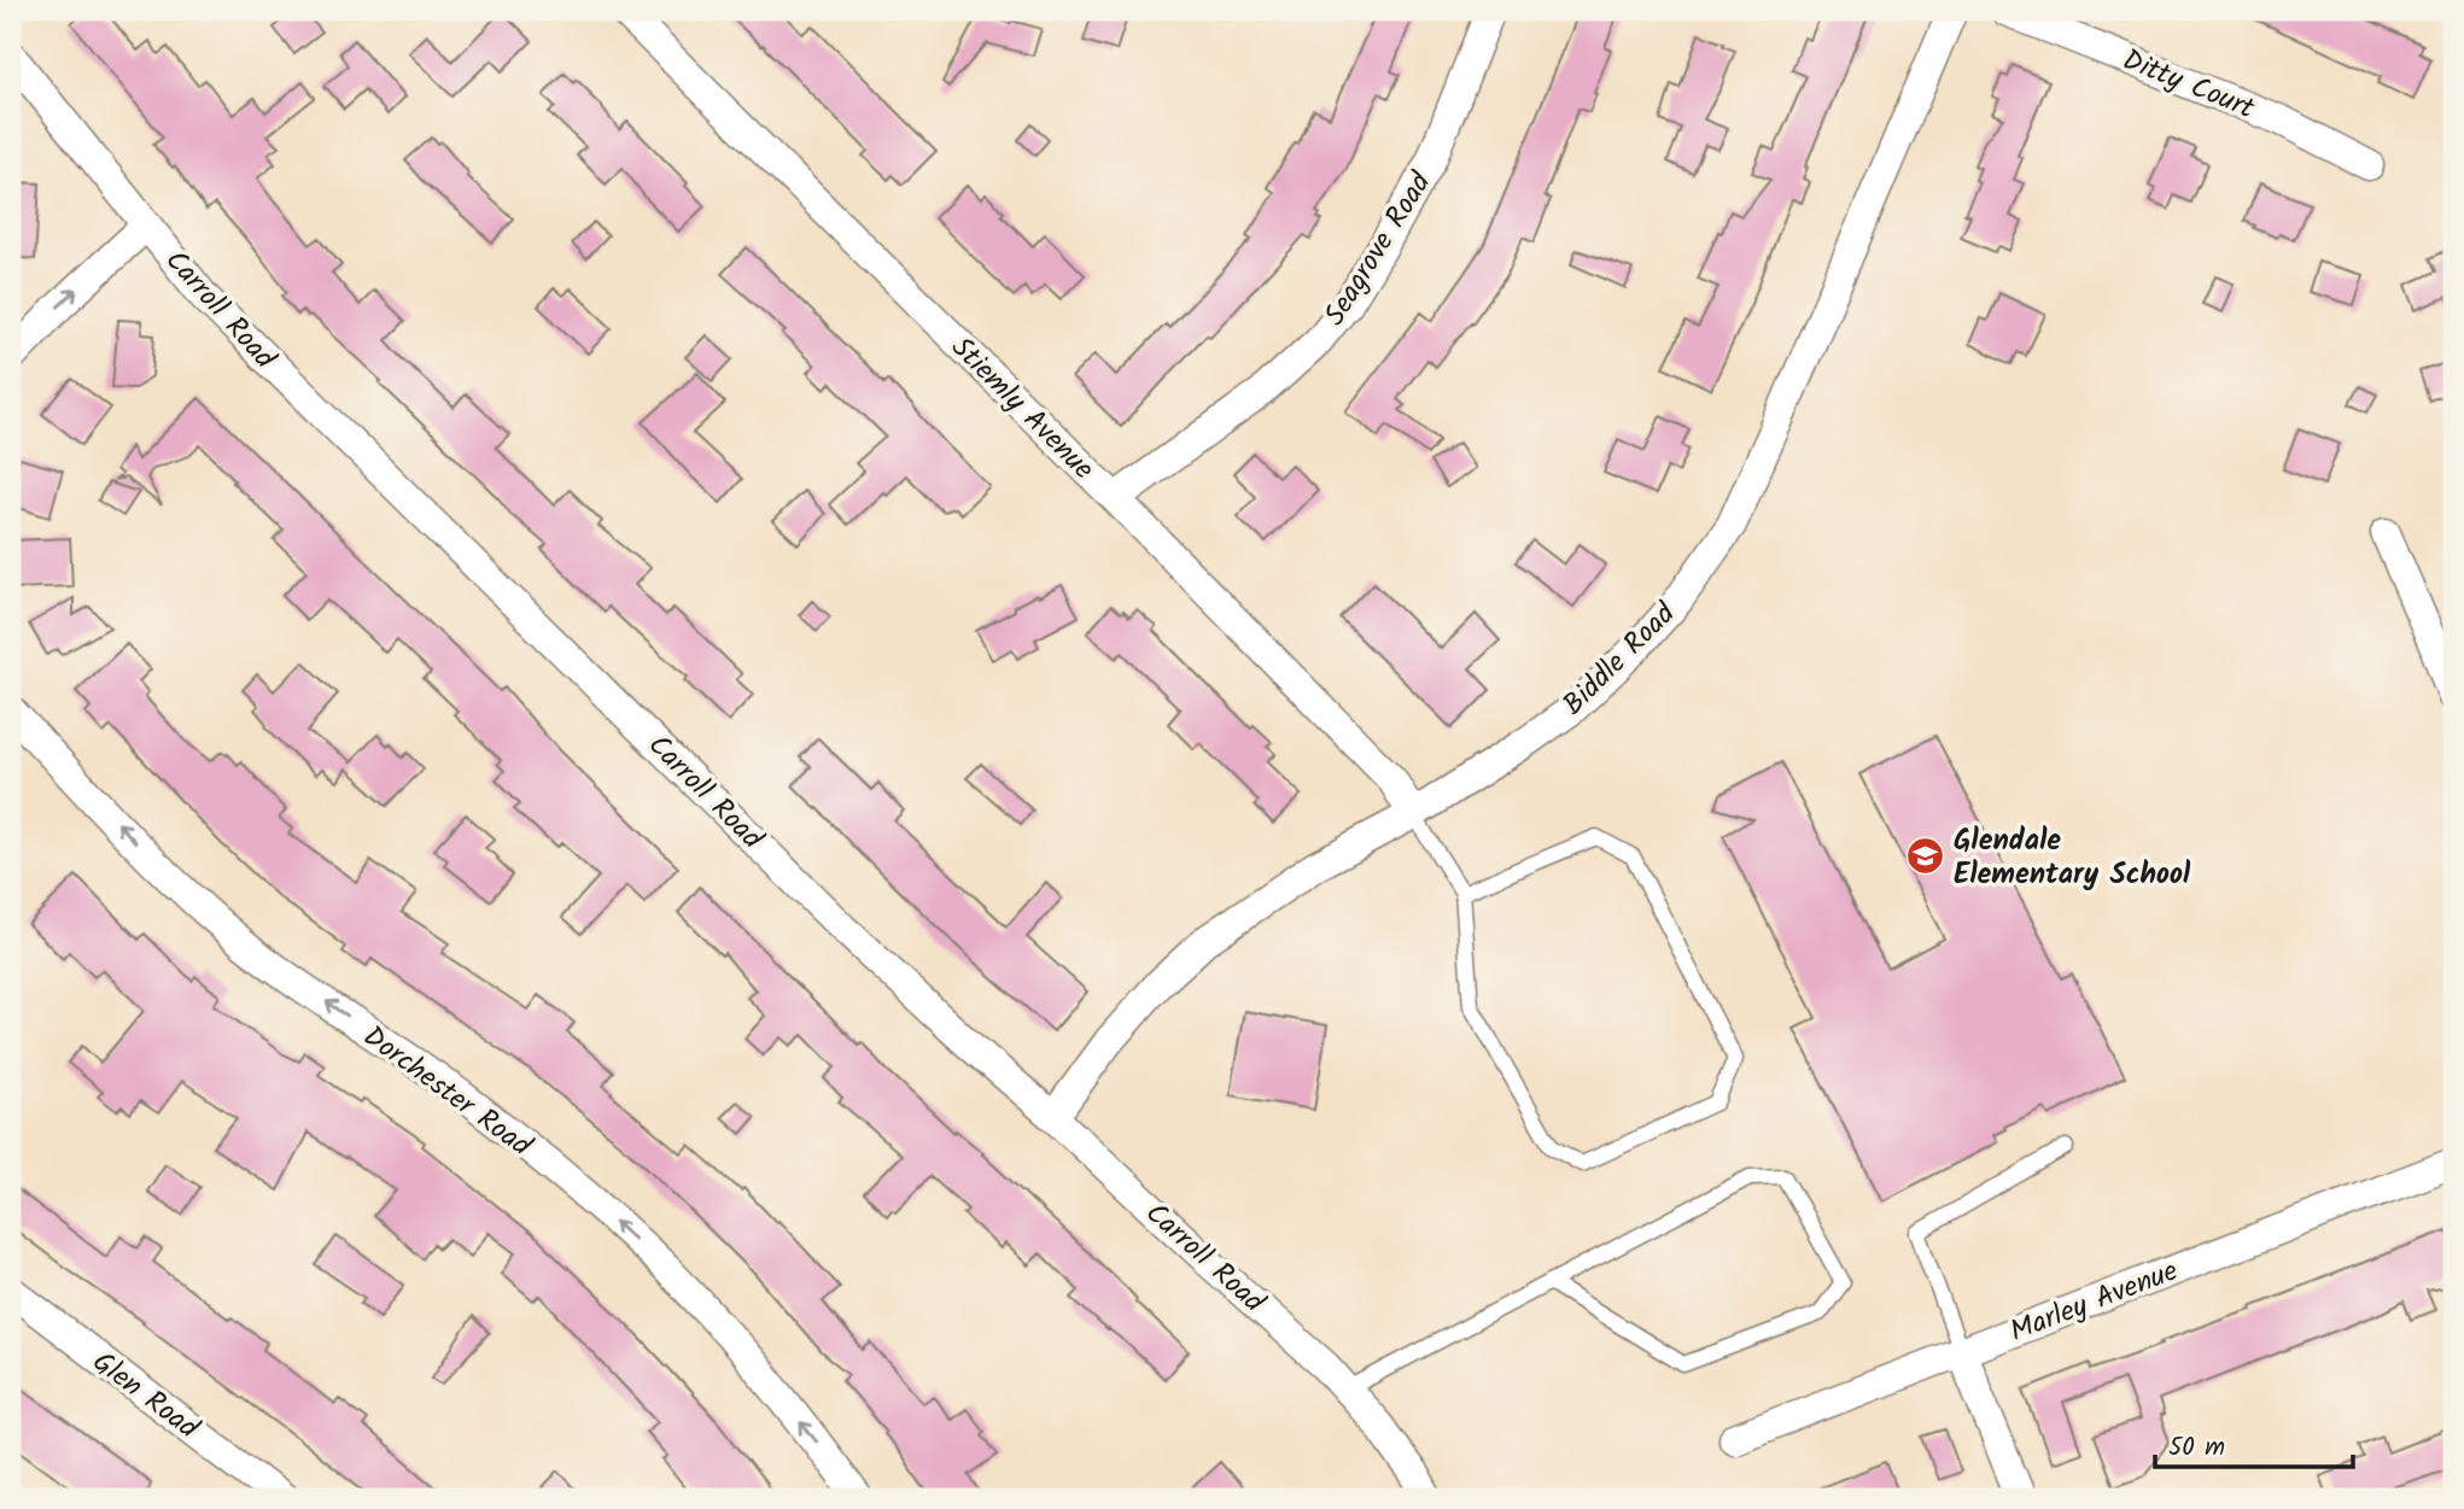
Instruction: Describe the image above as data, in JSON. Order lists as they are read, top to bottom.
{
  "streets": {
    "street": [
      "Ditty Court",
      "Seagrove Road",
      "Carroll Road",
      "Stiemly Avenue",
      "Biddle Road",
      "Dorchester Road",
      "Marley Avenue",
      "Glen Road"
    ]
  },
  "crossings": [
    ["Seagrove Road", "Stiemly Avenue"],
    ["Carroll Road", "Biddle Road"],
    ["Stiemly Avenue", "Biddle Road"]
  ],
  "one_way": ["Dorchester Road"],
  "places": {
    "school or university": ["Glendale Elementary School"]
  },
  "scale_bar": "50 m"
}
